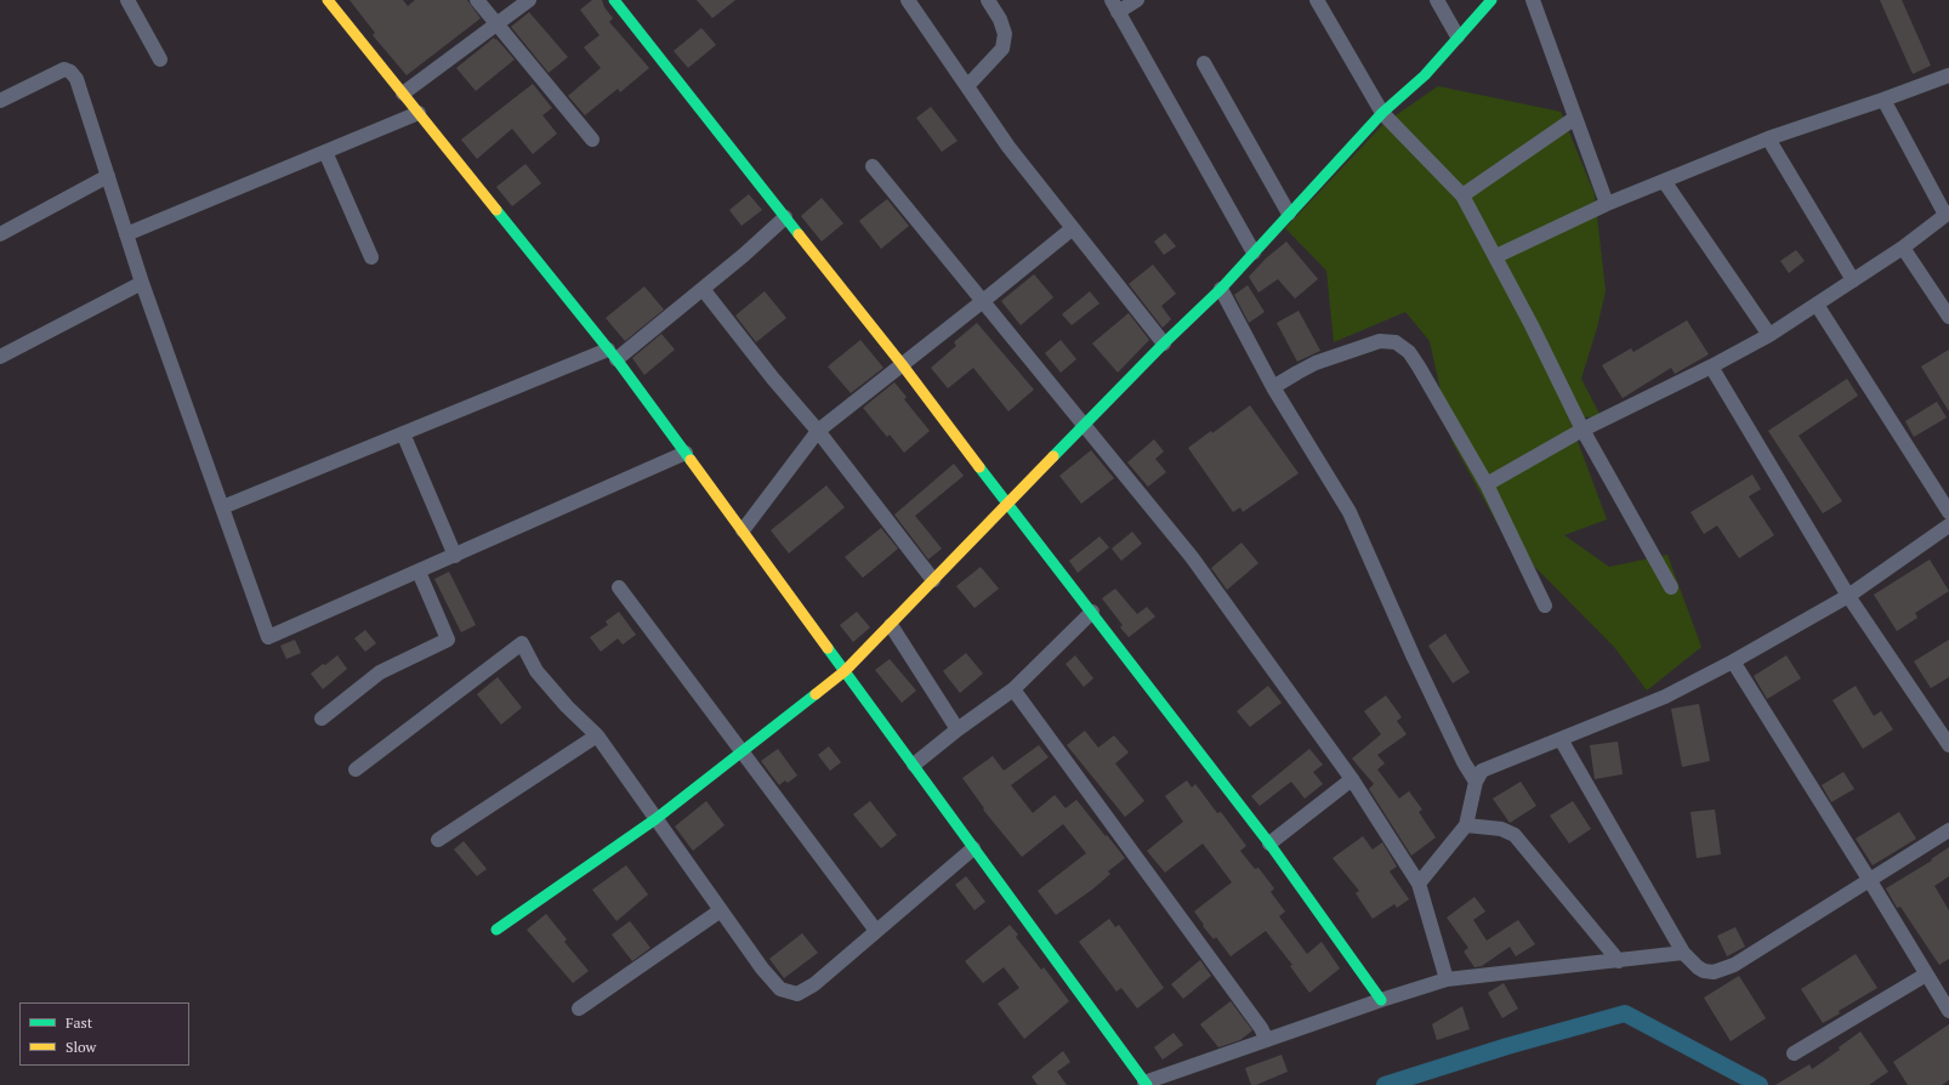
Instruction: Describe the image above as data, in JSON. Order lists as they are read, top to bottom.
{
  "legend": ["Fast", "Slow"]
}
